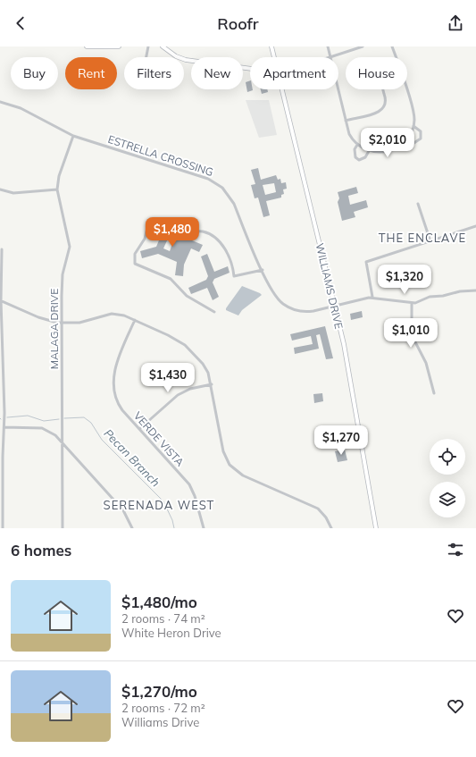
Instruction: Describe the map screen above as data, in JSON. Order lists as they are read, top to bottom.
{
  "streets": {
    "main road": ["WILLIAMS DRIVE"],
    "street": ["ESTRELLA CROSSING", "MALAGA DRIVE", "VERDE VISTA"]
  },
  "crossings": [
    ["ESTRELLA CROSSING", "WILLIAMS DRIVE"],
    ["ESTRELLA CROSSING", "MALAGA DRIVE"]
  ],
  "districts": ["THE ENCLAVE", "SERENADA WEST"],
  "water": ["Pecan Branch"],
  "page": {
    "header": "Roofr",
    "chip": [
      "Buy",
      "Rent",
      "Filters",
      "New",
      "Apartment",
      "House"
    ],
    "price": [
      "$2,010",
      "$1,480",
      "$1,320",
      "$1,010",
      "$1,430",
      "$1,270"
    ],
    "heading": "6 homes",
    "list": [
      {
        "name": "$1,480/mo",
        "note": "2 rooms · 74 m² · White Heron Drive"
      },
      {
        "name": "$1,270/mo",
        "note": "2 rooms · 72 m² · Williams Drive"
      }
    ]
  }
}
